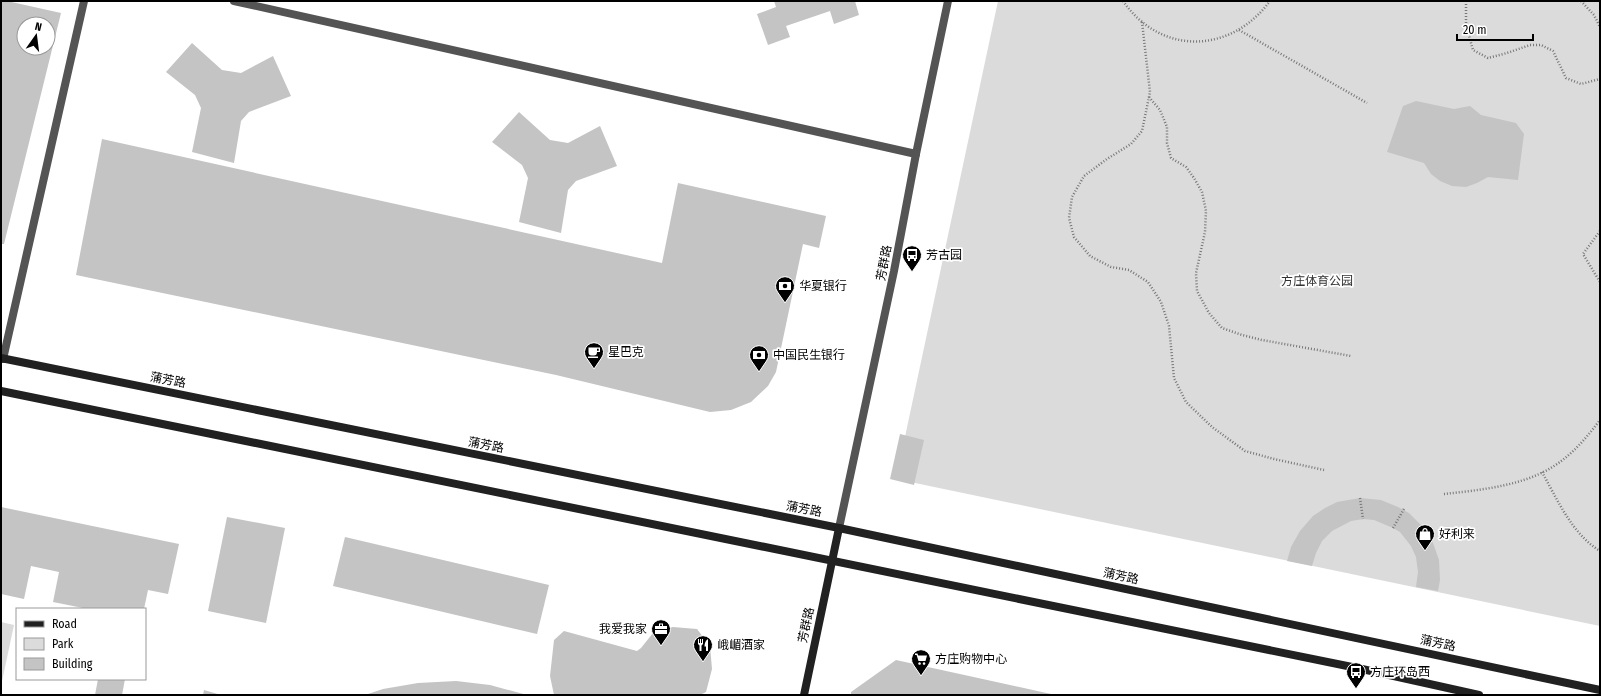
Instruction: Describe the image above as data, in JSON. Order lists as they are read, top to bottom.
{
  "streets": {
    "street": ["芳群路", "蒲芳路"]
  },
  "crossings": [
    ["芳群路", "蒲芳路"]
  ],
  "parks": ["方庄体育公园"],
  "places": {
    "bus stop": ["芳古园", "方庄环岛西"],
    "bank": ["华夏银行", "中国民生银行"],
    "cafe": ["星巴克"],
    "shop": ["好利来"],
    "office": ["我爱我家"],
    "restaurant": ["峨嵋酒家"],
    "supermarket": ["方庄购物中心"]
  },
  "legend": ["Road", "Park", "Building"],
  "scale_bar": "20 m",
  "north": "top"
}
